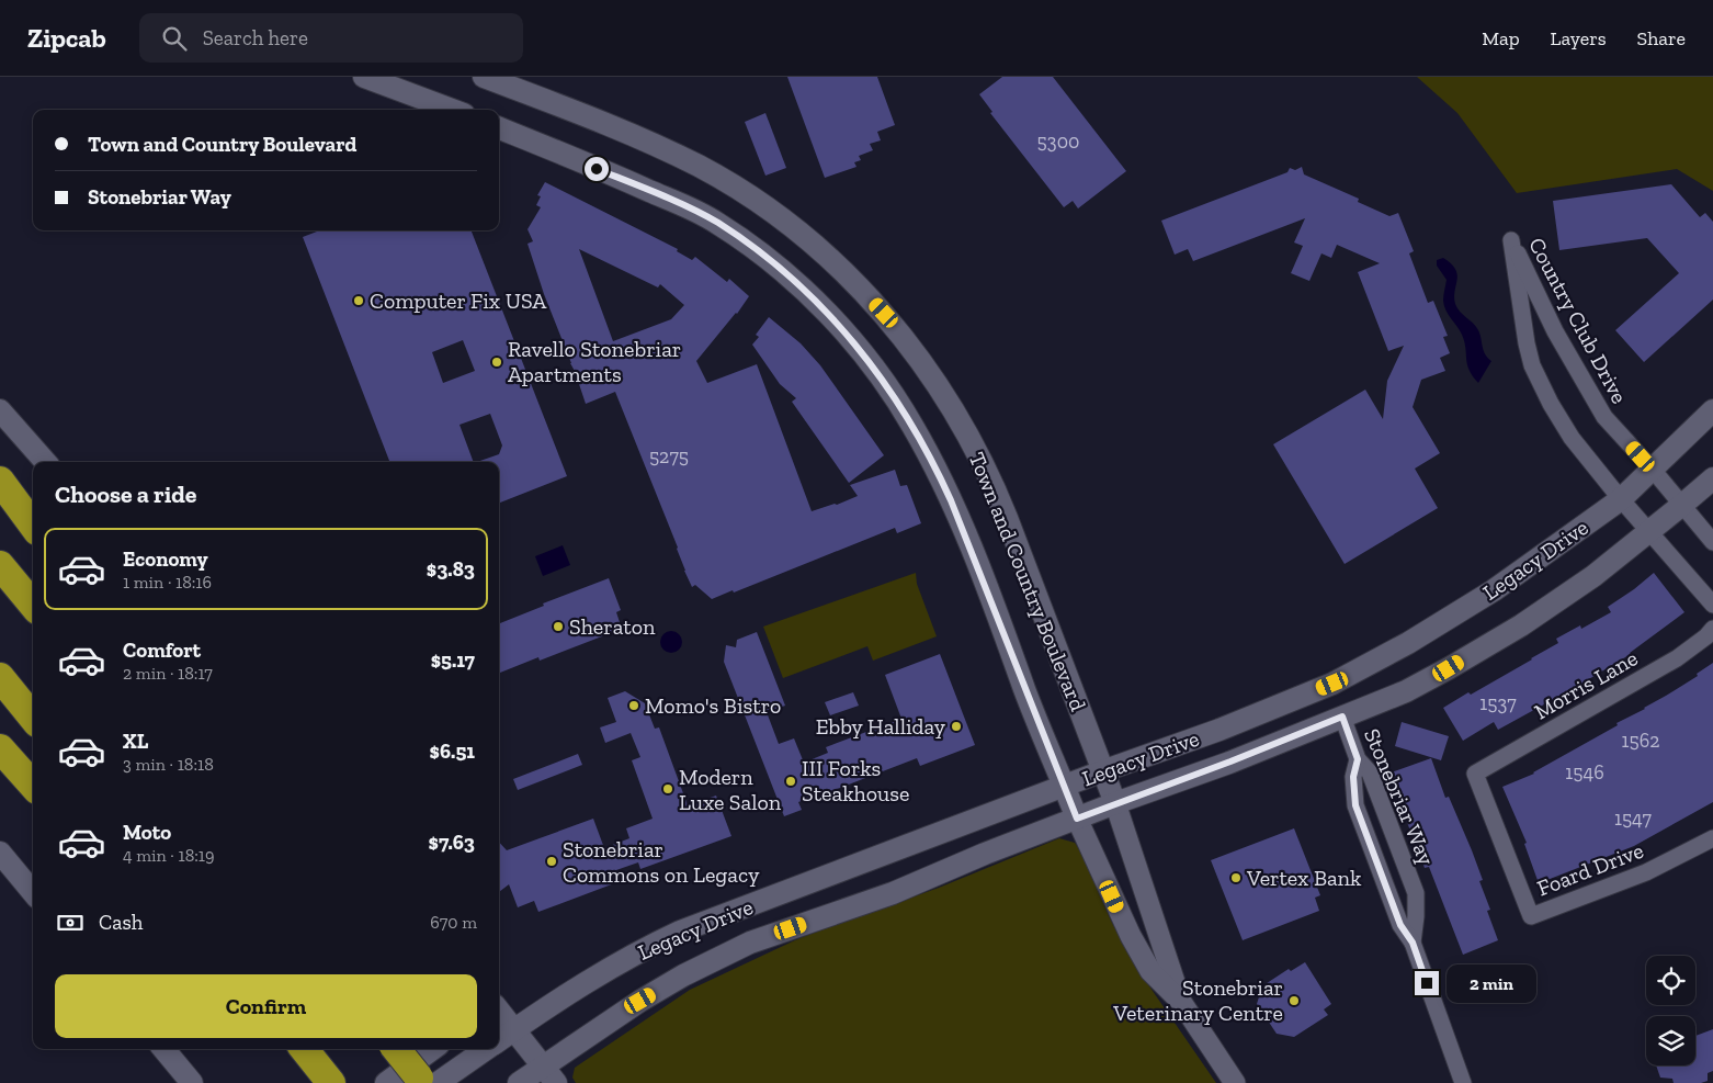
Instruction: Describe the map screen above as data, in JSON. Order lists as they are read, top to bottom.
{
  "streets": {
    "main road": ["Legacy Drive", "Town and Country Boulevard"],
    "street": [
      "Country Club Drive",
      "Morris Lane",
      "Stonebriar Way",
      "Foard Drive"
    ]
  },
  "crossings": [
    ["Country Club Drive", "Legacy Drive"],
    ["Legacy Drive", "Town and Country Boulevard"],
    ["Legacy Drive", "Stonebriar Way"],
    ["Morris Lane", "Foard Drive"]
  ],
  "places": [
    "Computer Fix USA",
    "Ravello Stonebriar Apartments",
    "Sheraton",
    "Momo's Bistro",
    "Ebby Halliday",
    "III Forks Steakhouse",
    "Modern Luxe Salon",
    "Stonebriar Commons on Legacy",
    "Vertex Bank",
    "Stonebriar Veterinary Centre"
  ],
  "house_numbers": [
    "5300",
    "5275",
    "1537",
    "1562",
    "1546",
    "1547"
  ],
  "page": {
    "header": "Zipcab",
    "search": "Search here",
    "nav": ["Map", "Layers", "Share"],
    "banner": ["Town and Country Boulevard", "Stonebriar Way"],
    "heading": "Choose a ride",
    "list": [
      {
        "name": "Economy",
        "note": "1 min · 18:16",
        "value": "$3.83"
      },
      {
        "name": "Comfort",
        "note": "2 min · 18:17",
        "value": "$5.17"
      },
      {
        "name": "XL",
        "note": "3 min · 18:18",
        "value": "$6.51"
      },
      {
        "name": "Moto",
        "note": "4 min · 18:19",
        "value": "$7.63"
      }
    ],
    "pay": ["Cash", "670 m"],
    "buttons": "Confirm",
    "bubble": "2 min"
  }
}
